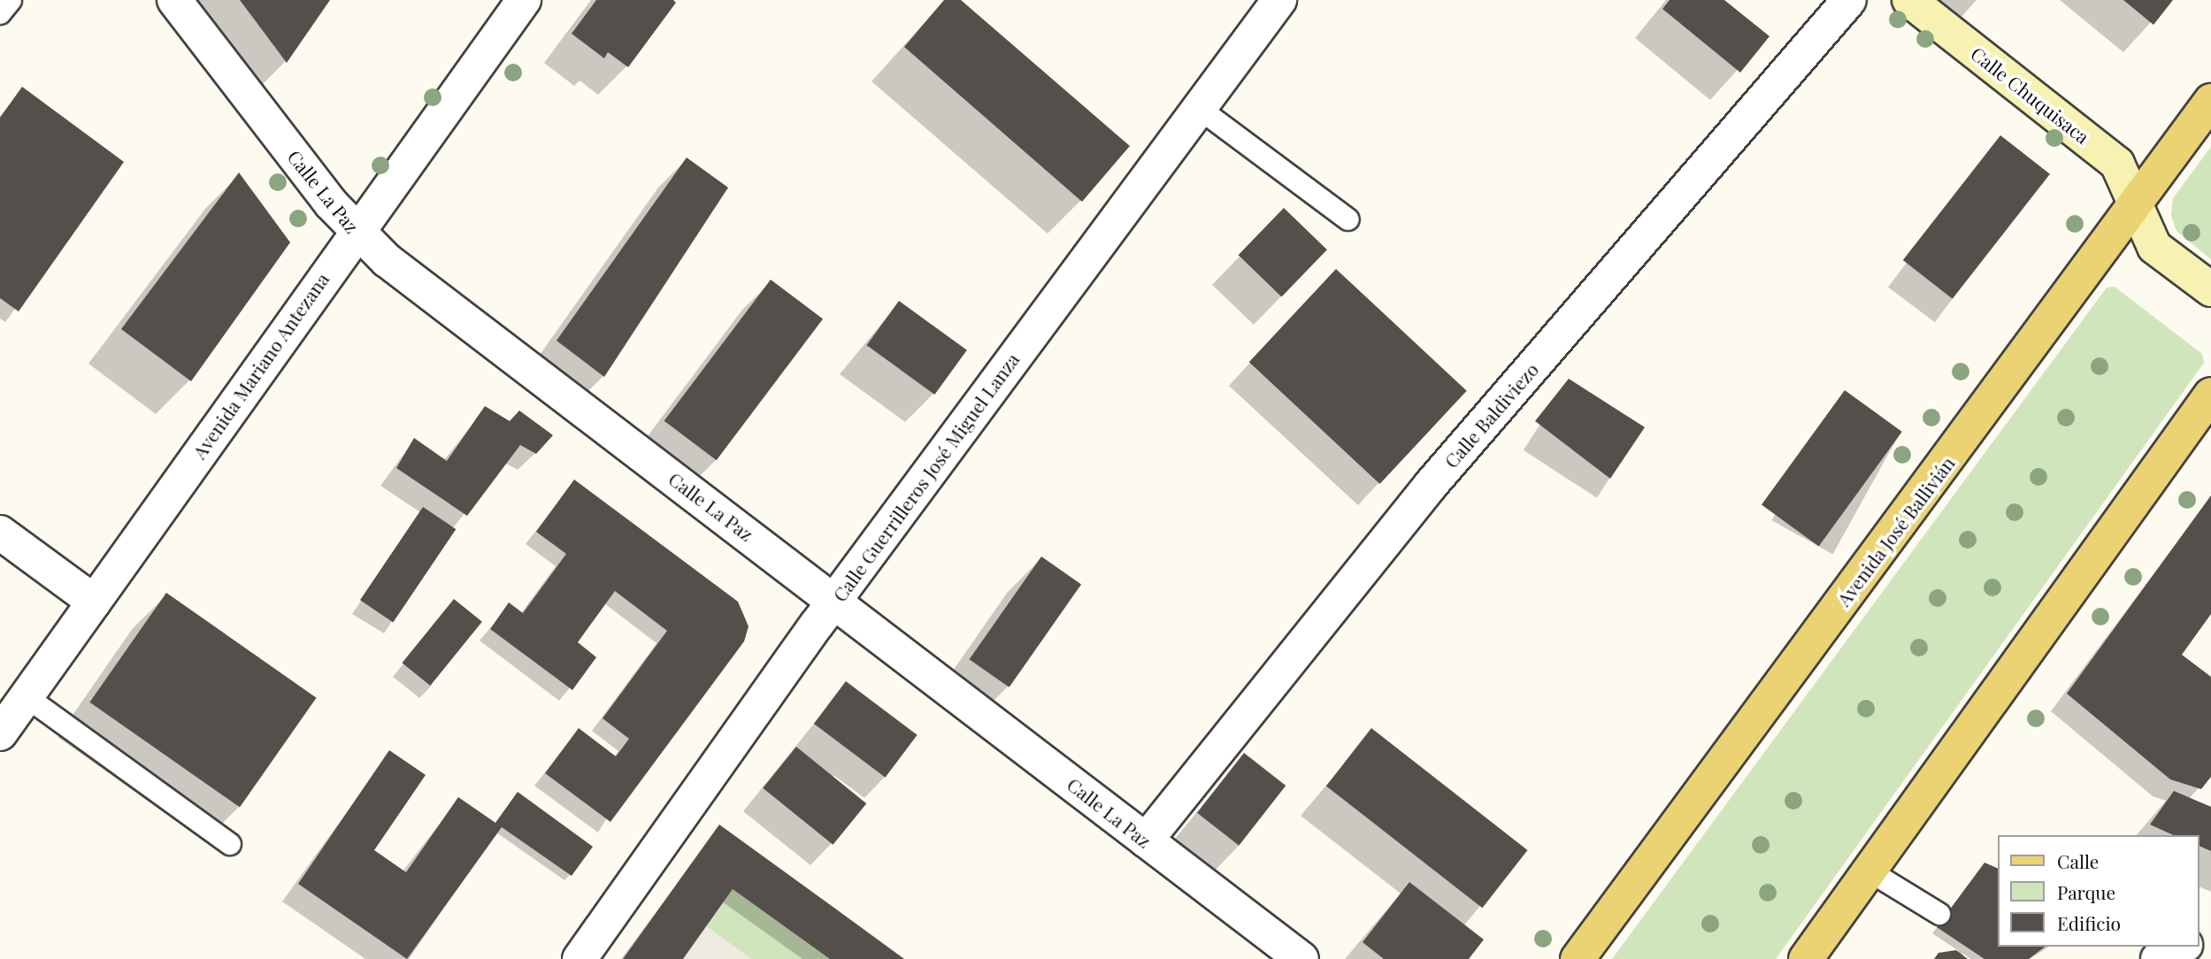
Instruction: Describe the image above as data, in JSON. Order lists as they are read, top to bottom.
{
  "streets": {
    "main road": ["Calle Chuquisaca", "Avenida José Ballivián"],
    "street": [
      "Calle La Paz",
      "Avenida Mariano Antezana",
      "Calle Baldiviezo",
      "Calle Guerrilleros José Miguel Lanza"
    ]
  },
  "crossings": [
    ["Calle Chuquisaca", "Avenida José Ballivián"],
    ["Calle La Paz", "Avenida Mariano Antezana"],
    ["Calle La Paz", "Calle Baldiviezo"],
    ["Calle La Paz", "Calle Guerrilleros José Miguel Lanza"]
  ],
  "legend": ["Calle", "Parque", "Edificio"]
}
